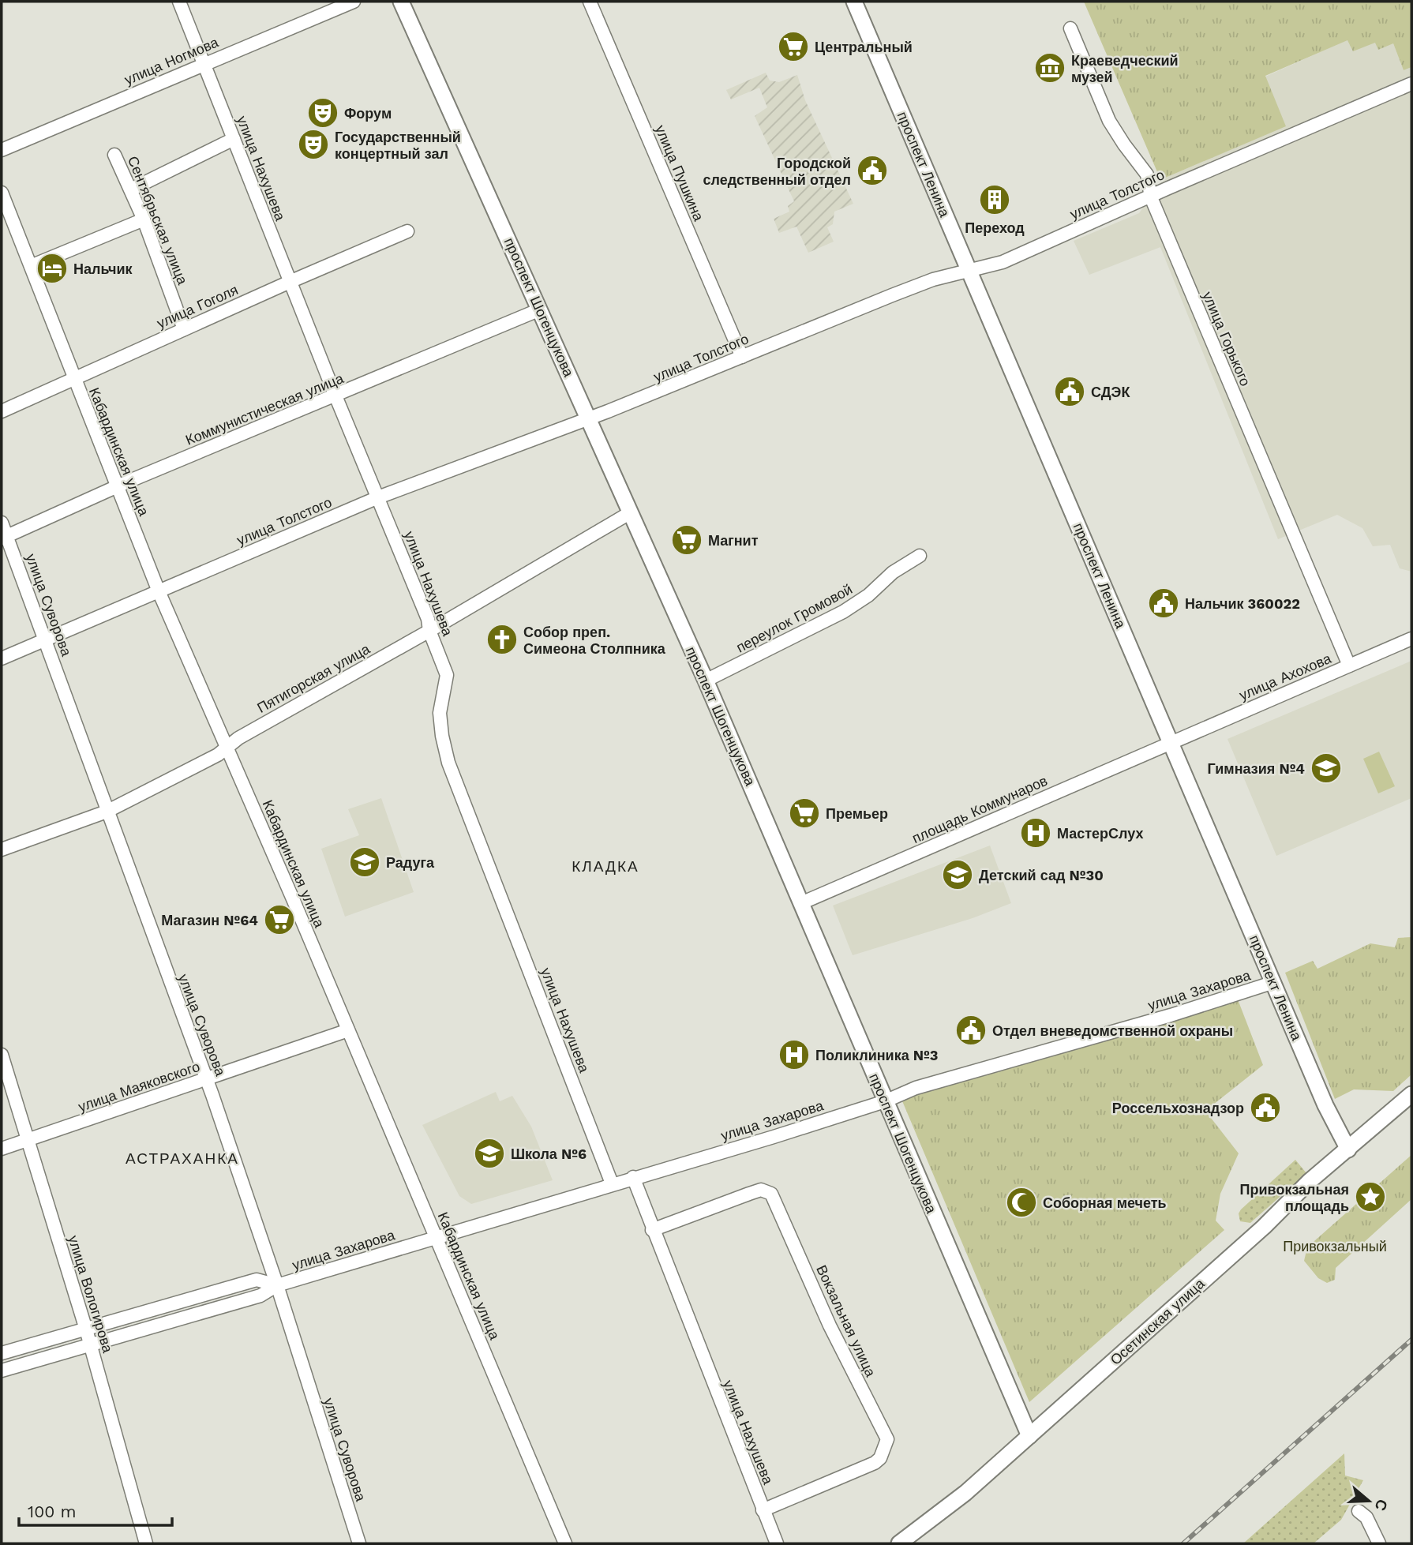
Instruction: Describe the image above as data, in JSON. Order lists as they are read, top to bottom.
{
  "streets": {
    "main road": ["проспект Ленина", "проспект Шогенцукова", "Осетинская улица"],
    "street": [
      "улица Ногмова",
      "улица Нахушева",
      "улица Пушкина",
      "улица Толстого",
      "Сентябрьская улица",
      "улица Гоголя",
      "улица Горького",
      "Коммунистическая улица",
      "Кабардинская улица",
      "улица Суворова",
      "переулок Громовой",
      "улица Ахохова",
      "Пятигорская улица",
      "площадь Коммунаров",
      "улица Захарова",
      "улица Маяковского",
      "улица Вологирова",
      "Вокзальная улица"
    ]
  },
  "crossings": [
    ["улица Ногмова", "улица Нахушева"],
    ["проспект Ленина", "улица Толстого"],
    ["проспект Ленина", "улица Ахохова"],
    ["проспект Ленина", "площадь Коммунаров"],
    ["проспект Ленина", "улица Захарова"],
    ["проспект Ленина", "Осетинская улица"],
    ["улица Нахушева", "улица Толстого"],
    ["улица Нахушева", "улица Гоголя"],
    ["улица Нахушева", "Коммунистическая улица"],
    ["улица Нахушева", "Пятигорская улица"],
    ["улица Нахушева", "улица Захарова"],
    ["улица Нахушева", "Вокзальная улица"],
    ["улица Пушкина", "улица Толстого"],
    ["улица Толстого", "проспект Шогенцукова"],
    ["улица Толстого", "улица Горького"],
    ["улица Толстого", "Кабардинская улица"],
    ["улица Толстого", "улица Суворова"],
    ["Сентябрьская улица", "улица Гоголя"],
    ["улица Гоголя", "Кабардинская улица"],
    ["проспект Шогенцукова", "Коммунистическая улица"],
    ["проспект Шогенцукова", "переулок Громовой"],
    ["проспект Шогенцукова", "Пятигорская улица"],
    ["проспект Шогенцукова", "площадь Коммунаров"],
    ["проспект Шогенцукова", "улица Захарова"],
    ["проспект Шогенцукова", "Осетинская улица"],
    ["улица Горького", "улица Ахохова"],
    ["Коммунистическая улица", "Кабардинская улица"],
    ["Коммунистическая улица", "улица Суворова"],
    ["Кабардинская улица", "Пятигорская улица"],
    ["Кабардинская улица", "улица Захарова"],
    ["Кабардинская улица", "улица Маяковского"],
    ["улица Суворова", "Пятигорская улица"],
    ["улица Суворова", "улица Захарова"],
    ["улица Суворова", "улица Маяковского"],
    ["улица Ахохова", "площадь Коммунаров"],
    ["улица Захарова", "улица Вологирова"],
    ["улица Маяковского", "улица Вологирова"]
  ],
  "districts": ["КЛАДКА", "АСТРАХАНКА"],
  "parks": ["Привокзальный"],
  "places": {
    "supermarket": [
      "Центральный",
      "Магнит",
      "Премьер",
      "Магазин №64"
    ],
    "museum": ["Краеведческий музей"],
    "theatre": ["Форум", "Государственный концертный зал"],
    "public building": [
      "Городской следственный отдел",
      "СДЭК",
      "Нальчик 360022",
      "Отдел вневедомственной охраны",
      "Россельхознадзор"
    ],
    "building": ["Переход"],
    "hotel": ["Нальчик"],
    "church": ["Собор преп. Симеона Столпника"],
    "school or university": [
      "Гимназия №4",
      "Радуга",
      "Детский сад №30",
      "Школа №6"
    ],
    "hospital": ["МастерСлух", "Поликлиника №3"],
    "place": ["Привокзальная площадь"],
    "mosque": ["Соборная мечеть"]
  },
  "scale_bar": "100 m",
  "north": "right"
}
